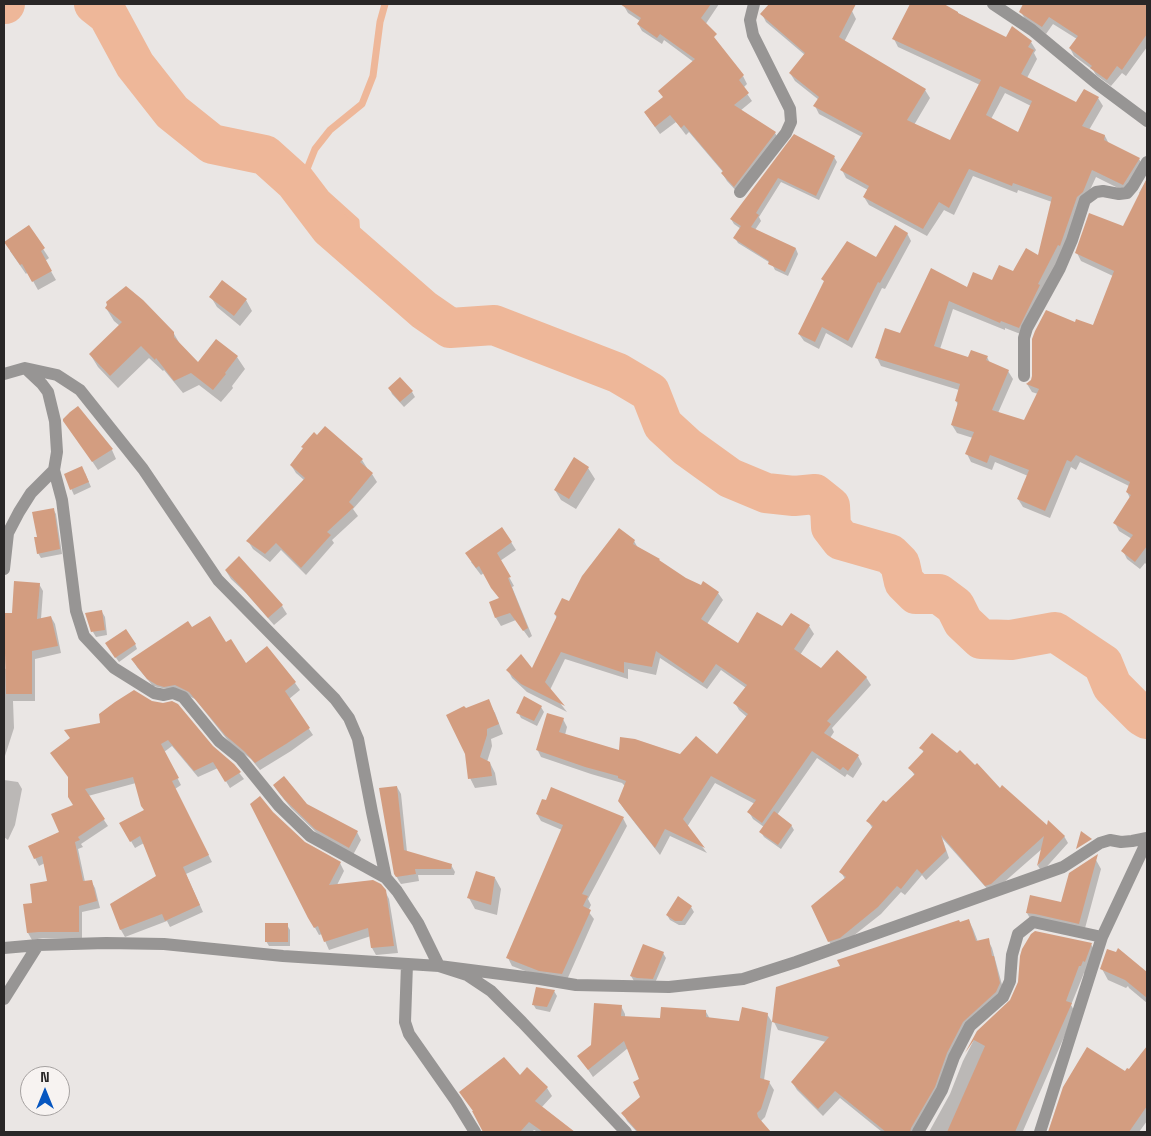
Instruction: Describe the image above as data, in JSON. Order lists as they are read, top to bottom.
{
  "north": "top"
}
